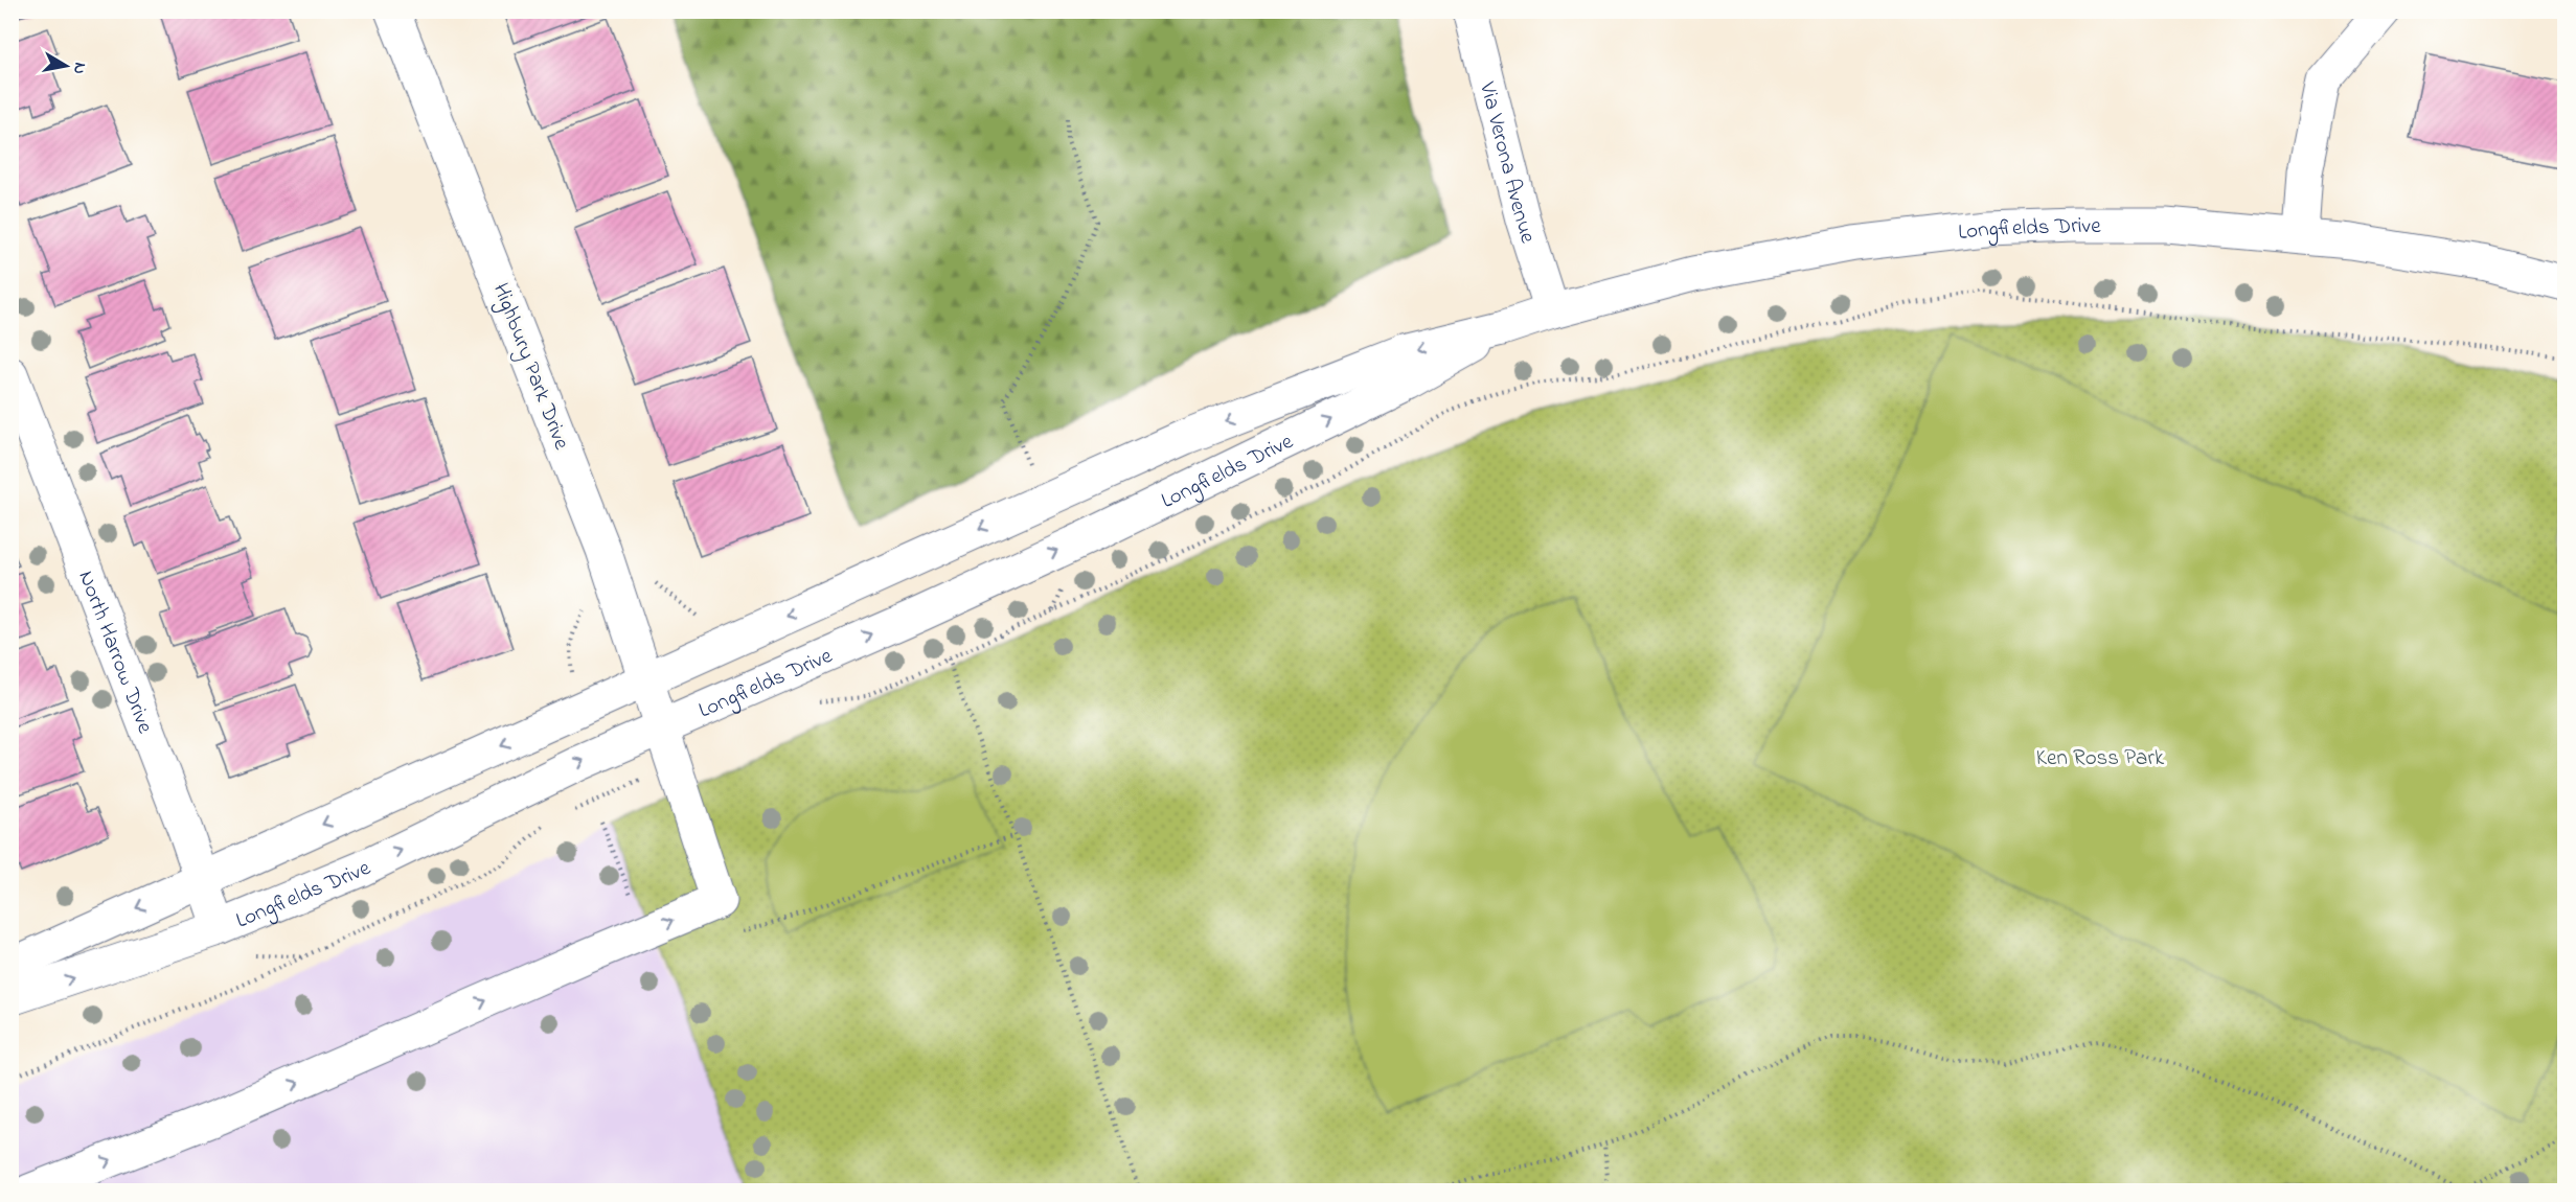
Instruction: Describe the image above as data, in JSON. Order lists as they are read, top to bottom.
{
  "streets": {
    "street": [
      "Via Verona Avenue",
      "Longfields Drive",
      "Highbury Park Drive",
      "North Harrow Drive"
    ]
  },
  "crossings": [
    ["Via Verona Avenue", "Longfields Drive"],
    ["Longfields Drive", "Highbury Park Drive"],
    ["Longfields Drive", "North Harrow Drive"]
  ],
  "one_way": ["Highbury Park Drive"],
  "parks": ["Ken Ross Park"],
  "north": "right"
}
